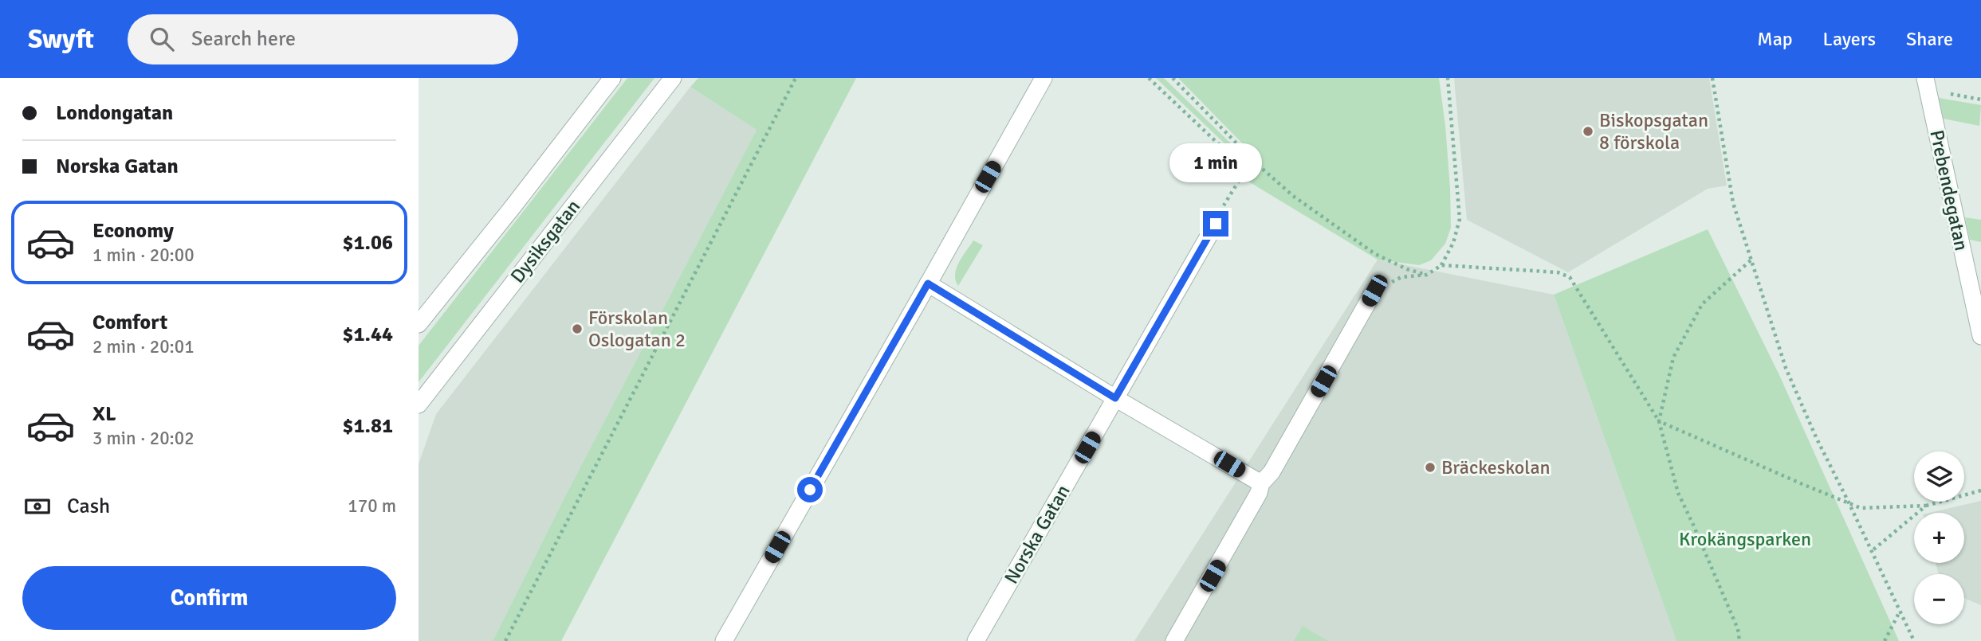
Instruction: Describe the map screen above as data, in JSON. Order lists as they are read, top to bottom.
{
  "streets": {
    "street": ["Prebendegatan", "Dysiksgatan", "Norska Gatan"]
  },
  "parks": ["Krokängsparken"],
  "places": ["Biskopsgatan 8 förskola", "Förskolan Oslogatan 2", "Bräckeskolan"],
  "page": {
    "header": "Swyft",
    "search": "Search here",
    "nav": ["Map", "Layers", "Share"],
    "banner": ["Londongatan", "Norska Gatan"],
    "bubble": "1 min",
    "list": [
      {
        "name": "Economy",
        "note": "1 min · 20:00",
        "value": "$1.06"
      },
      {
        "name": "Comfort",
        "note": "2 min · 20:01",
        "value": "$1.44"
      },
      {
        "name": "XL",
        "note": "3 min · 20:02",
        "value": "$1.81"
      }
    ],
    "map_buttons": ["+", "−"],
    "pay": ["Cash", "170 m"],
    "buttons": "Confirm"
  }
}
